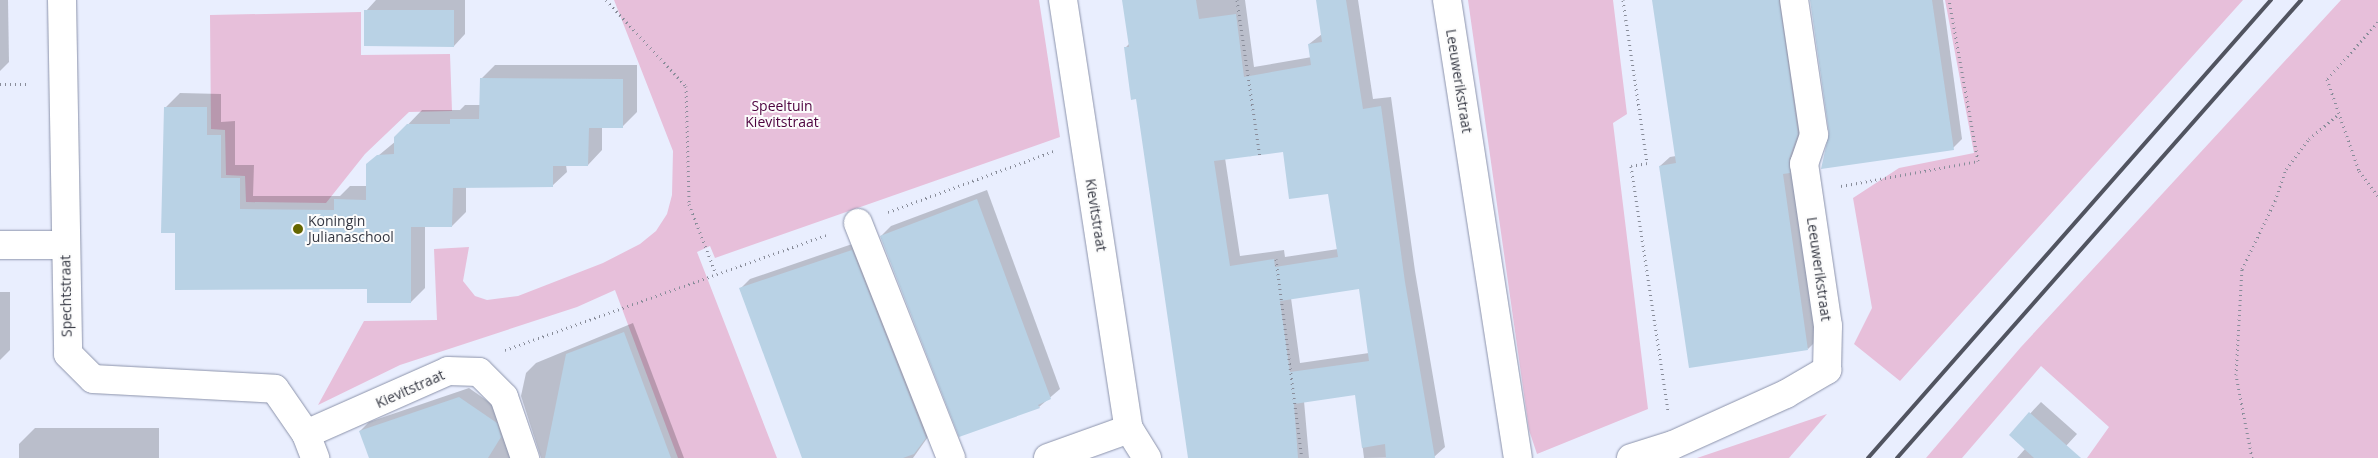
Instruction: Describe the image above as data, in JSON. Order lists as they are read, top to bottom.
{
  "streets": {
    "street": ["Leeuwerikstraat", "Kievitstraat", "Spechtstraat"]
  },
  "crossings": [
    ["Kievitstraat", "Spechtstraat"]
  ],
  "parks": ["Speeltuin Kievitstraat"],
  "places": ["Koningin Julianaschool"]
}
